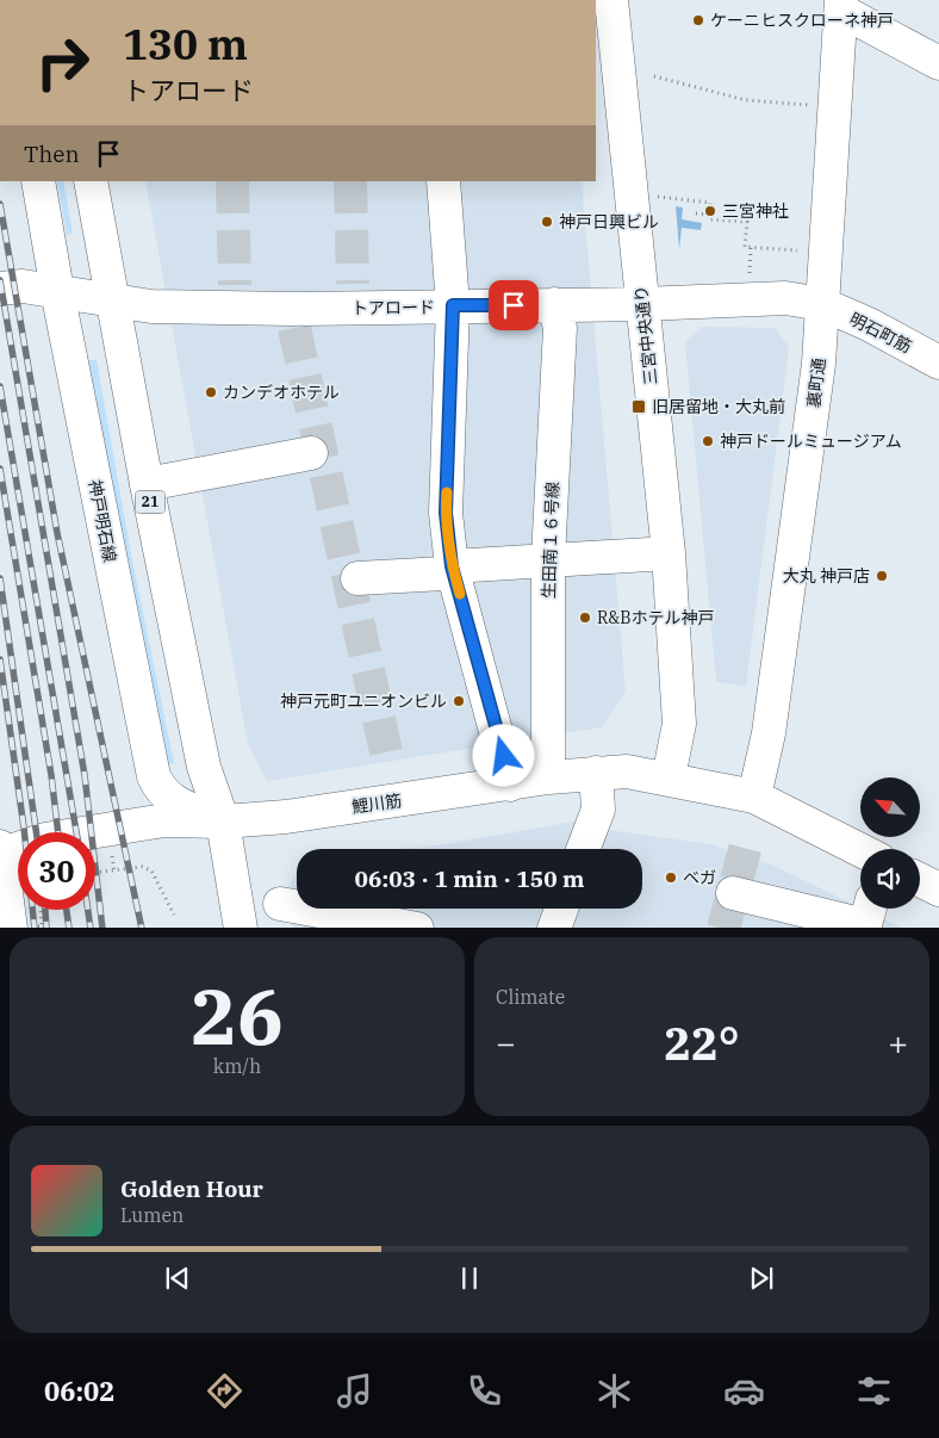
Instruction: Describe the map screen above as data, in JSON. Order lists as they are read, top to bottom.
{
  "streets": {
    "street": [
      "トアロード",
      "明石町筋",
      "三宮中央通り",
      "裏町通",
      "21",
      "神戸明石線",
      "生田南１６号線",
      "鯉川筋"
    ]
  },
  "crossings": [
    ["トアロード", "明石町筋"],
    ["トアロード", "三宮中央通り"],
    ["トアロード", "裏町通"],
    ["トアロード", "21"],
    ["トアロード", "神戸明石線"],
    ["トアロード", "生田南１６号線"],
    ["明石町筋", "裏町通"],
    ["三宮中央通り", "鯉川筋"],
    ["裏町通", "鯉川筋"],
    ["21", "神戸明石線"],
    ["21", "鯉川筋"],
    ["神戸明石線", "鯉川筋"],
    ["生田南１６号線", "鯉川筋"]
  ],
  "places": {
    "other": [
      "ケーニヒスクローネ神戸",
      "三宮神社",
      "神戸日興ビル",
      "カンデオホテル",
      "神戸ドールミュージアム",
      "大丸 神戸店",
      "R&Bホテル神戸",
      "神戸元町ユニオンビル",
      "ベガ"
    ],
    "transit": ["旧居留地・大丸前"]
  },
  "north": "top left",
  "page": {
    "turn": ["130 m", "トアロード"],
    "then": "Then",
    "limit": "30",
    "trip": "06:03 · 1 min · 150 m",
    "tile": [
      ["26", "km/h"],
      "Climate"
    ],
    "heat": ["−", "22°", "+"],
    "song": ["Golden Hour", "Lumen"],
    "tabs": "06:02"
  }
}
